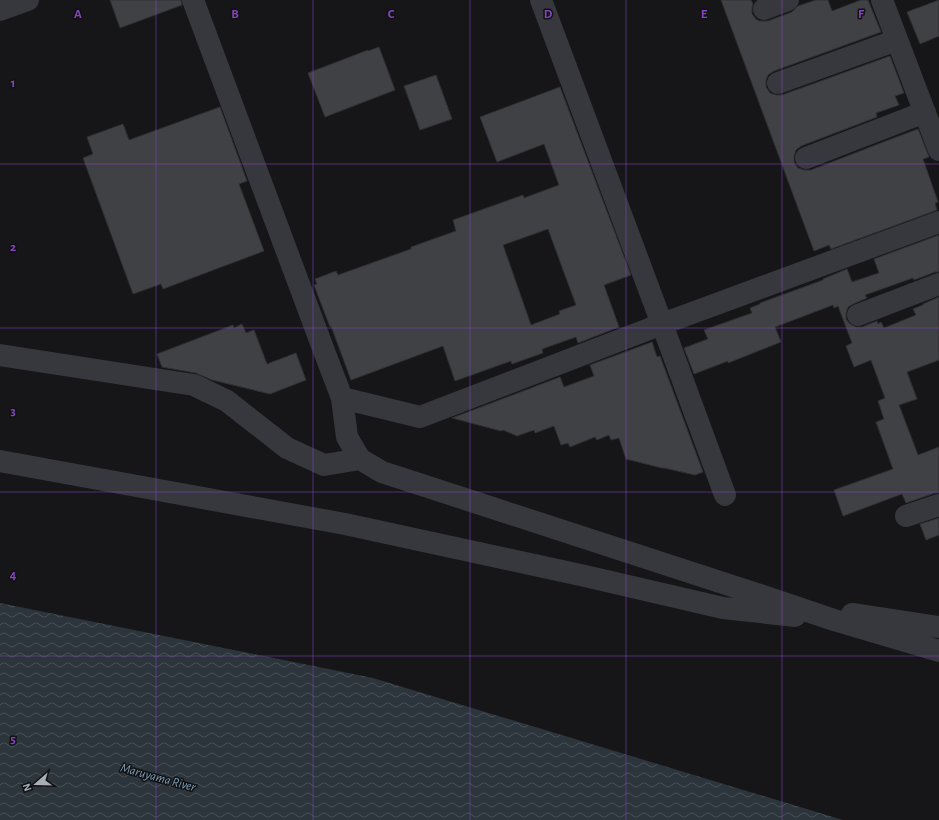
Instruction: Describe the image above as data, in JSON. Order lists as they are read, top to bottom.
{
  "water": ["Maruyama River"],
  "north": "left",
  "grid": {
    "columns": [
      "A",
      "B",
      "C",
      "D",
      "E",
      "F"
    ],
    "rows": [
      "1",
      "2",
      "3",
      "4",
      "5"
    ]
  }
}
